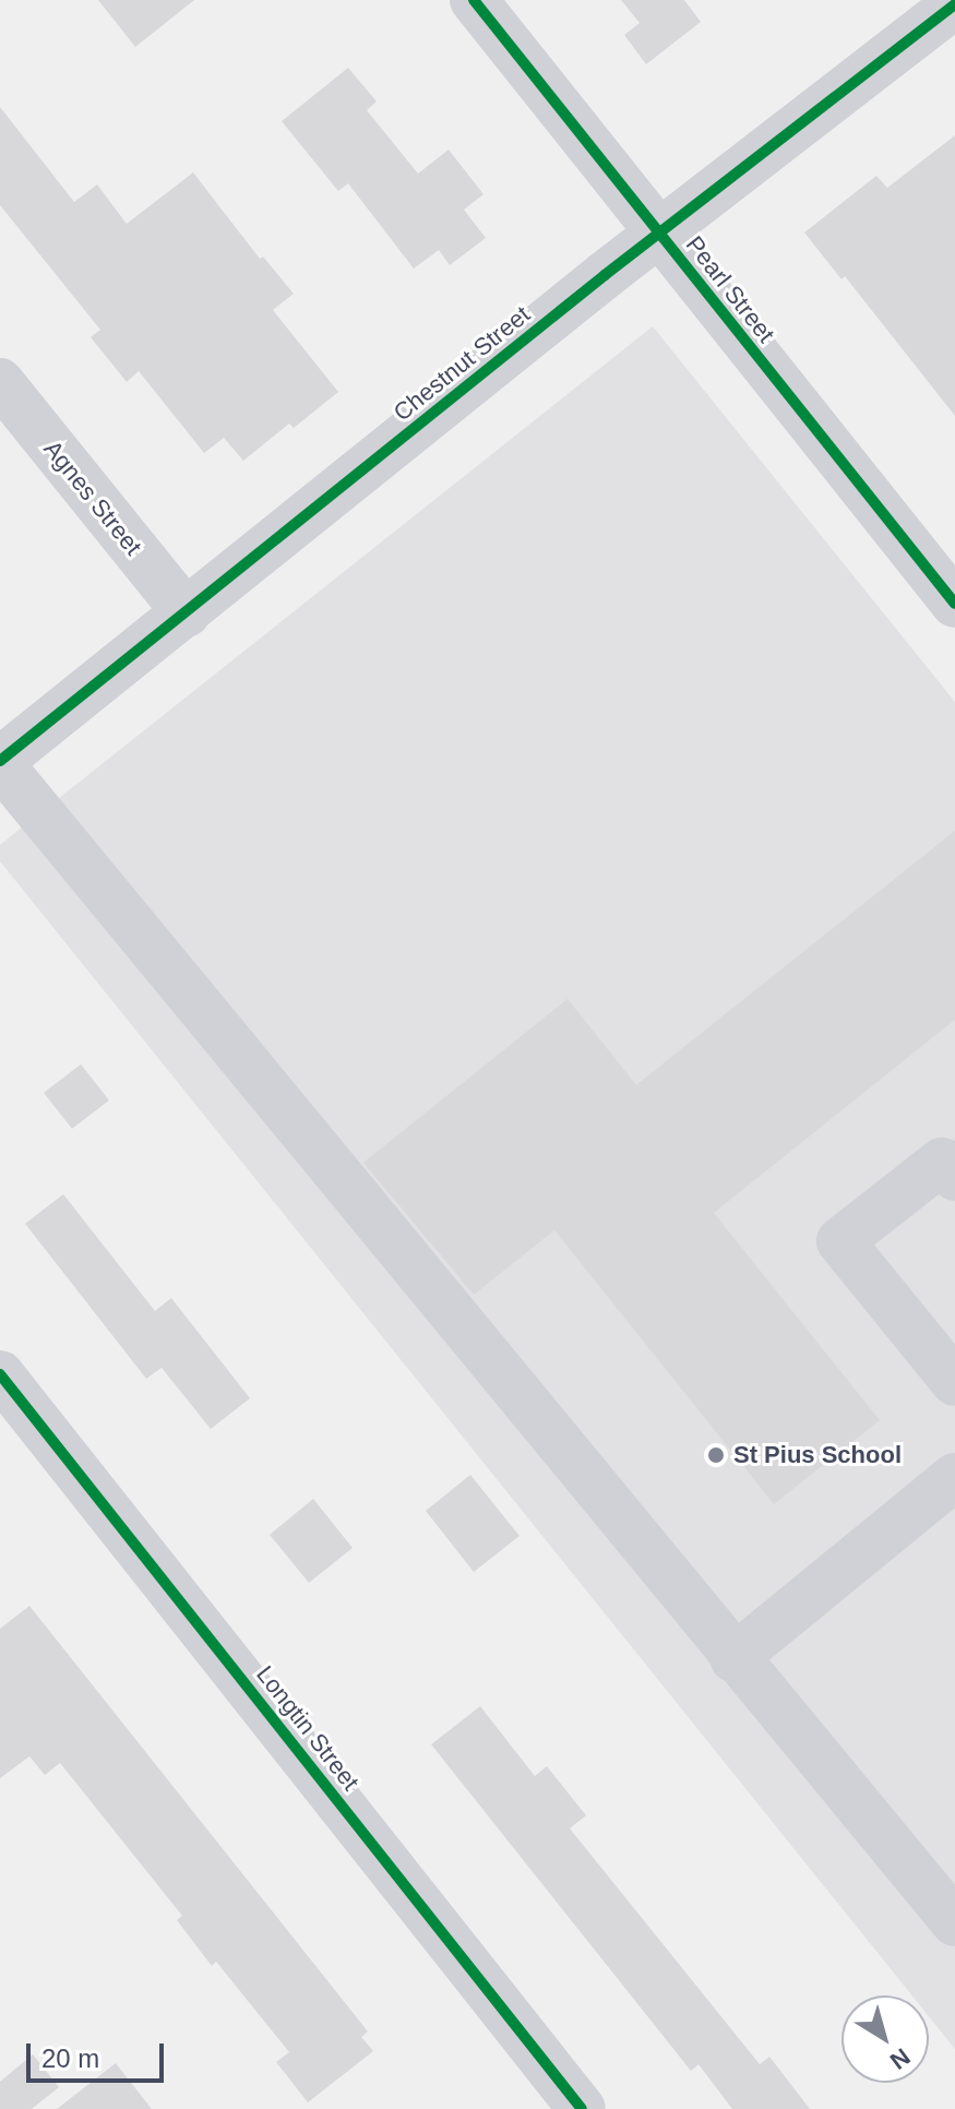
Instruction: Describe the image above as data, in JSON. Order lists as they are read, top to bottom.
{
  "streets": {
    "street": [
      "Pearl Street",
      "Chestnut Street",
      "Agnes Street",
      "Longtin Street"
    ]
  },
  "crossings": [
    ["Pearl Street", "Chestnut Street"],
    ["Chestnut Street", "Agnes Street"]
  ],
  "places": ["St Pius School"],
  "scale_bar": "20 m",
  "north": "bottom right"
}
